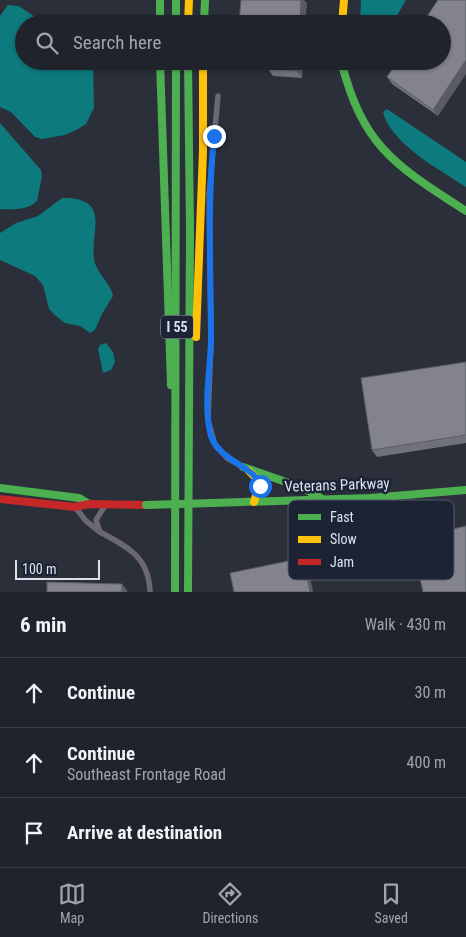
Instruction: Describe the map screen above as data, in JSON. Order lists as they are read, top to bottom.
{
  "streets": {
    "main road": ["I 55", "Veterans Parkway"]
  },
  "legend": ["Fast", "Slow", "Jam"],
  "scale_bar": "100 m",
  "page": {
    "search": "Search here",
    "scale": "100 m",
    "heading": ["6 min", "Walk · 430 m"],
    "list": [
      ["Continue", "30 m"],
      ["Continue", "Southeast Frontage Road", "400 m"],
      "Arrive at destination"
    ],
    "nav": ["Map", "Directions", "Saved"]
  }
}
